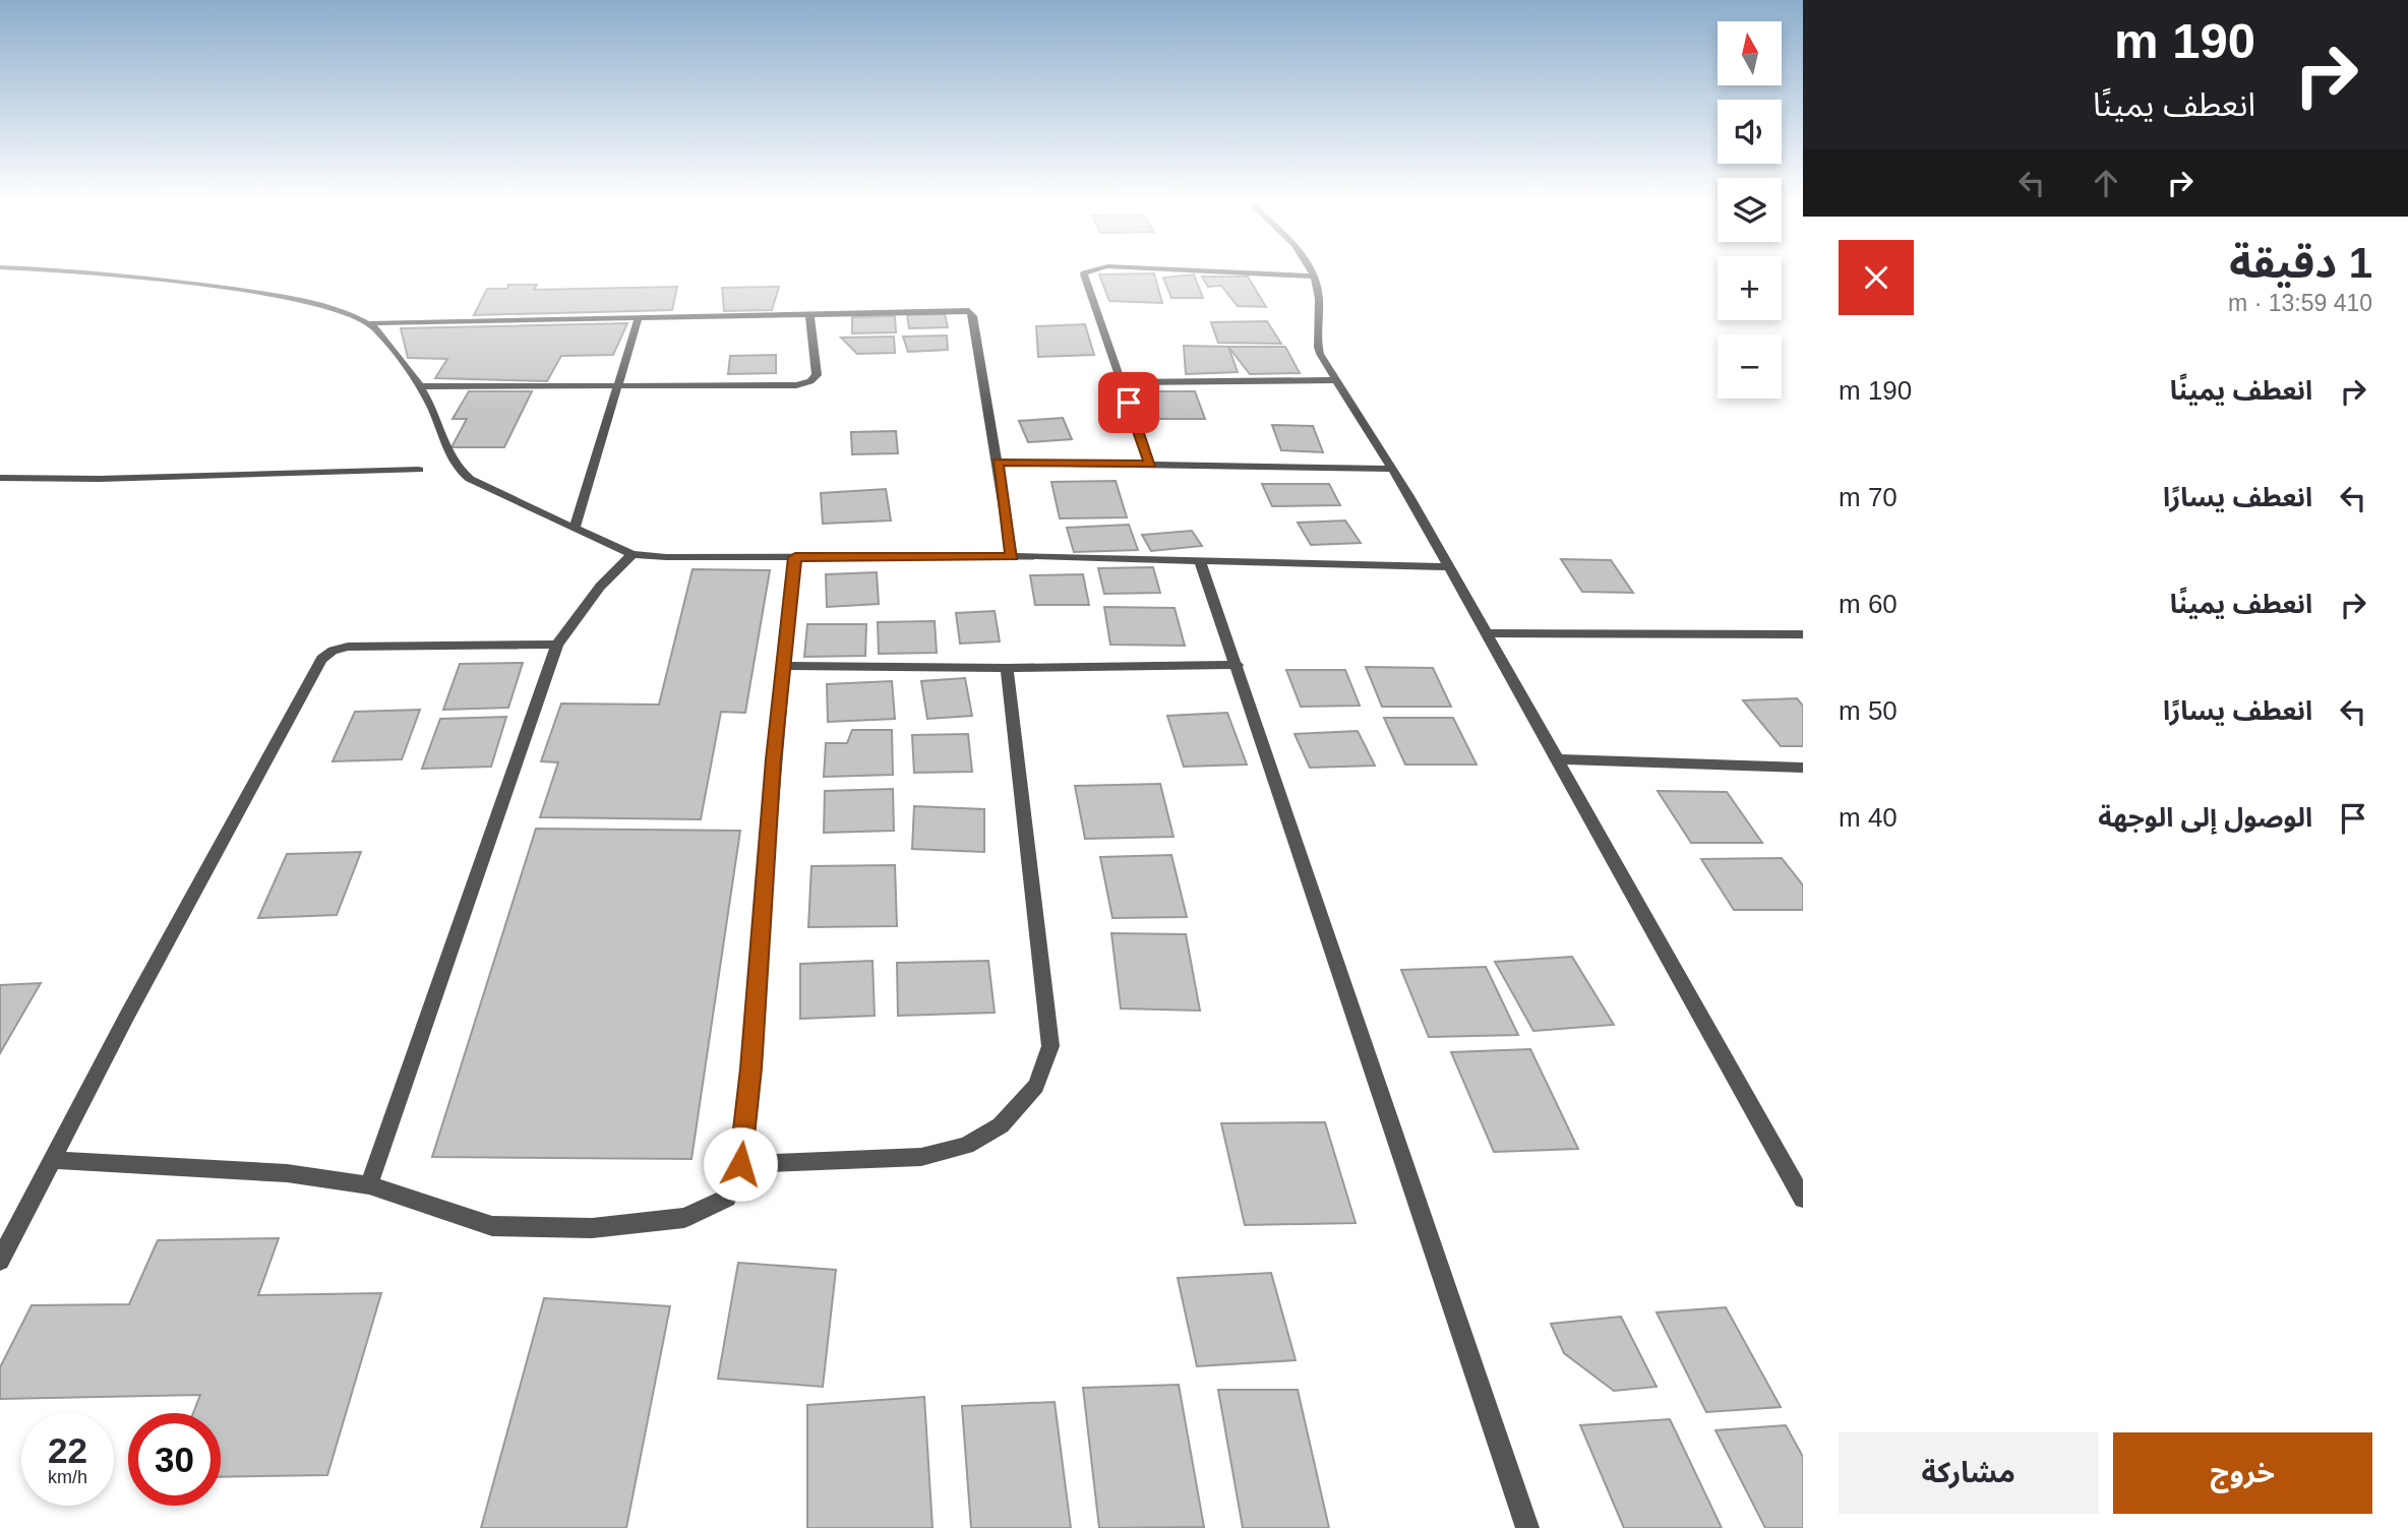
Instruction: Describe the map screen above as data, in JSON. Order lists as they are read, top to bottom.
{
  "north": "top",
  "page": {
    "turn": ["190 m", "انعطف يمينًا"],
    "map_buttons": ["+", "−"],
    "heading": ["1 دقيقة", "410 m · 13:59"],
    "list": [
      {
        "name": "انعطف يمينًا",
        "value": "190 m"
      },
      {
        "name": "انعطف يسارًا",
        "value": "70 m"
      },
      {
        "name": "انعطف يمينًا",
        "value": "60 m"
      },
      {
        "name": "انعطف يسارًا",
        "value": "50 m"
      },
      {
        "name": "الوصول إلى الوجهة",
        "value": "40 m"
      }
    ],
    "speed": "22 km/h",
    "limit": "30",
    "buttons": ["خروج", "مشاركة"]
  }
}
